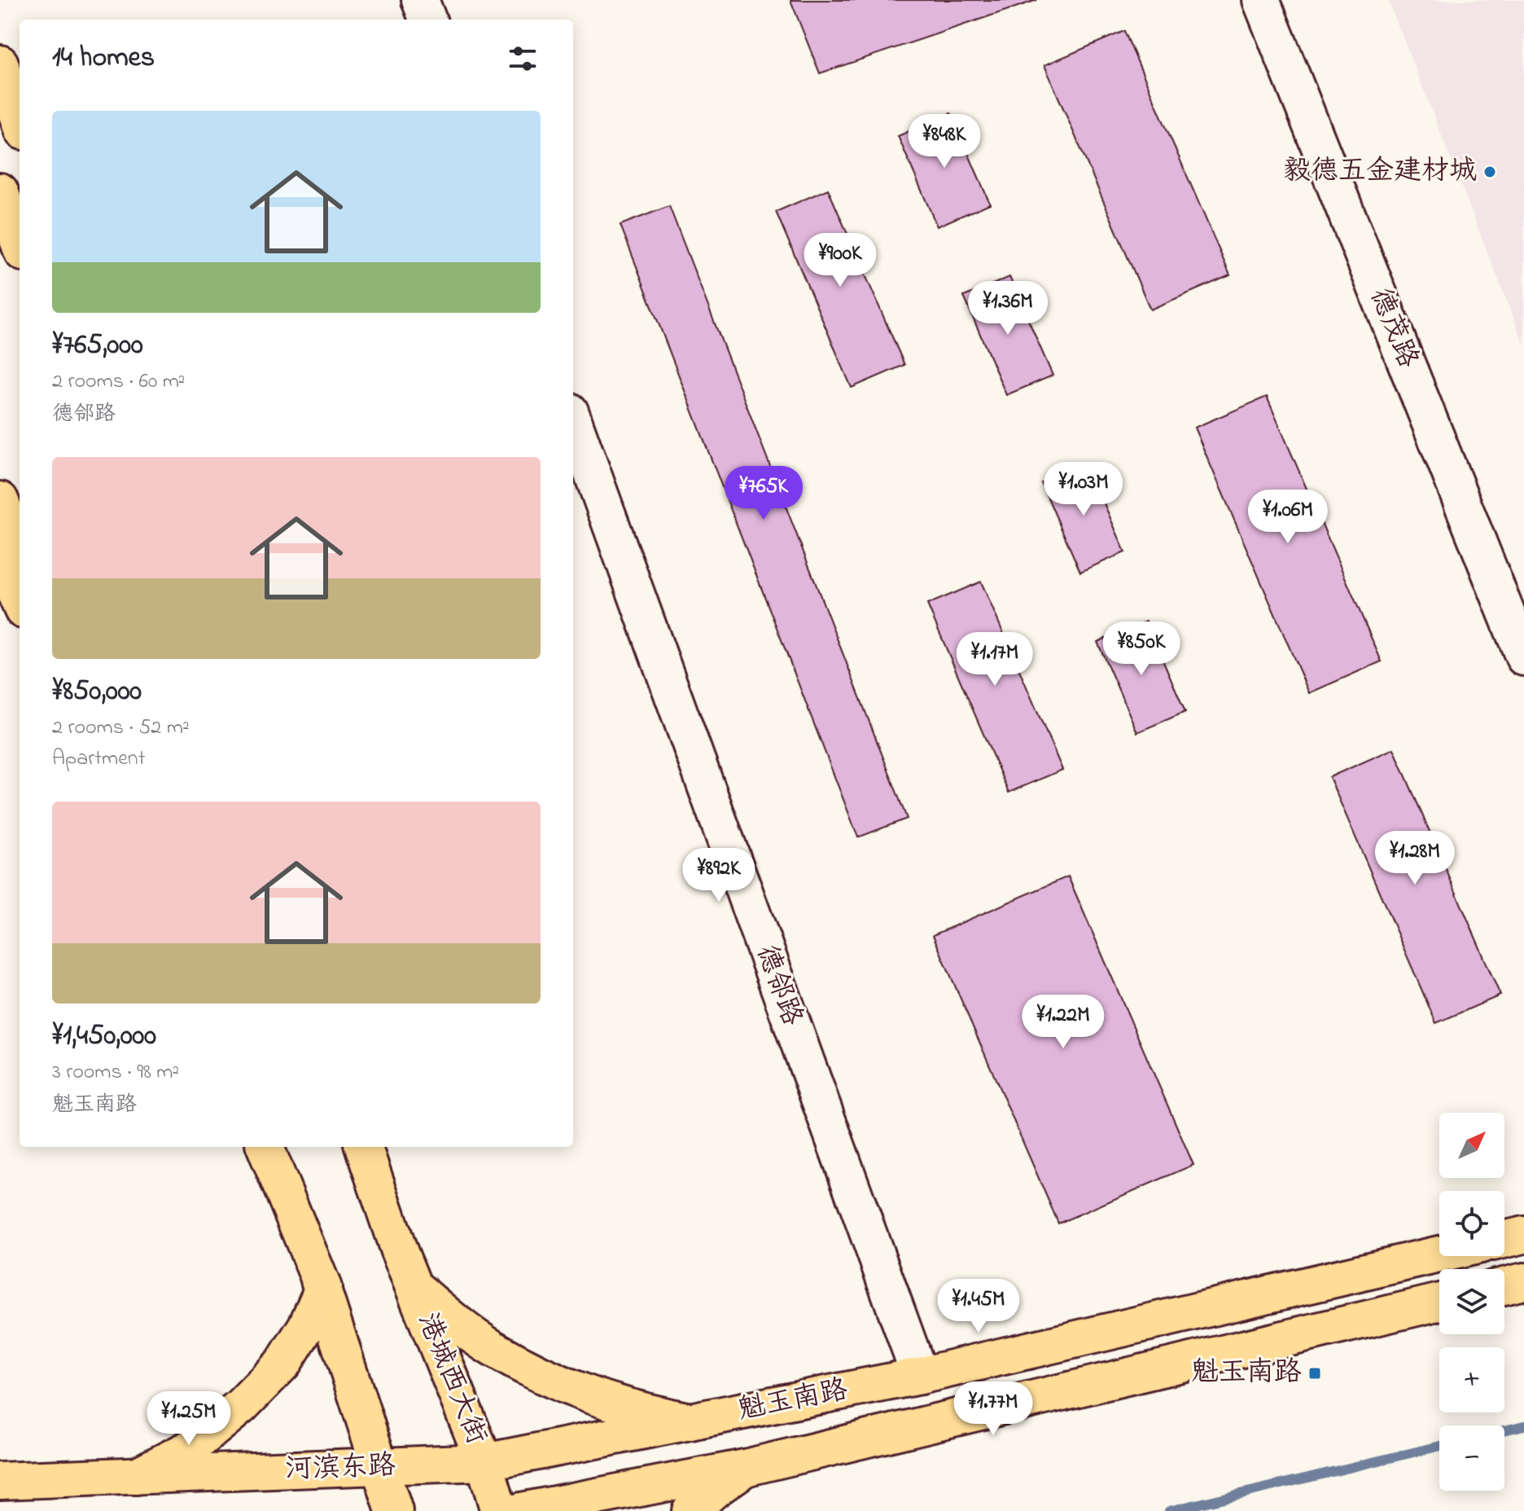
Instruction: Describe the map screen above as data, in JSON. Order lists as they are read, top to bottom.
{
  "streets": {
    "main road": ["港城西大街", "魁玉南路", "河滨东路"],
    "street": ["德茂路", "德邻路"]
  },
  "crossings": [
    ["德邻路", "魁玉南路"],
    ["港城西大街", "魁玉南路"],
    ["港城西大街", "河滨东路"],
    ["魁玉南路", "河滨东路"]
  ],
  "places": {
    "other": ["毅德五金建材城"],
    "transit": ["魁玉南路"]
  },
  "north": "top right",
  "page": {
    "heading": "14 homes",
    "list": [
      {
        "name": "¥765,000",
        "note": "2 rooms · 60 m² · 德邻路"
      },
      {
        "name": "¥850,000",
        "note": "2 rooms · 52 m² · Apartment"
      },
      {
        "name": "¥1,450,000",
        "note": "3 rooms · 98 m² · 魁玉南路"
      }
    ],
    "price": [
      "¥848K",
      "¥900K",
      "¥1.36M",
      "¥1.03M",
      "¥765K",
      "¥1.06M",
      "¥850K",
      "¥1.17M",
      "¥1.28M",
      "¥892K",
      "¥1.22M",
      "¥1.45M",
      "¥1.77M",
      "¥1.25M"
    ],
    "map_buttons": ["+", "−"]
  }
}
